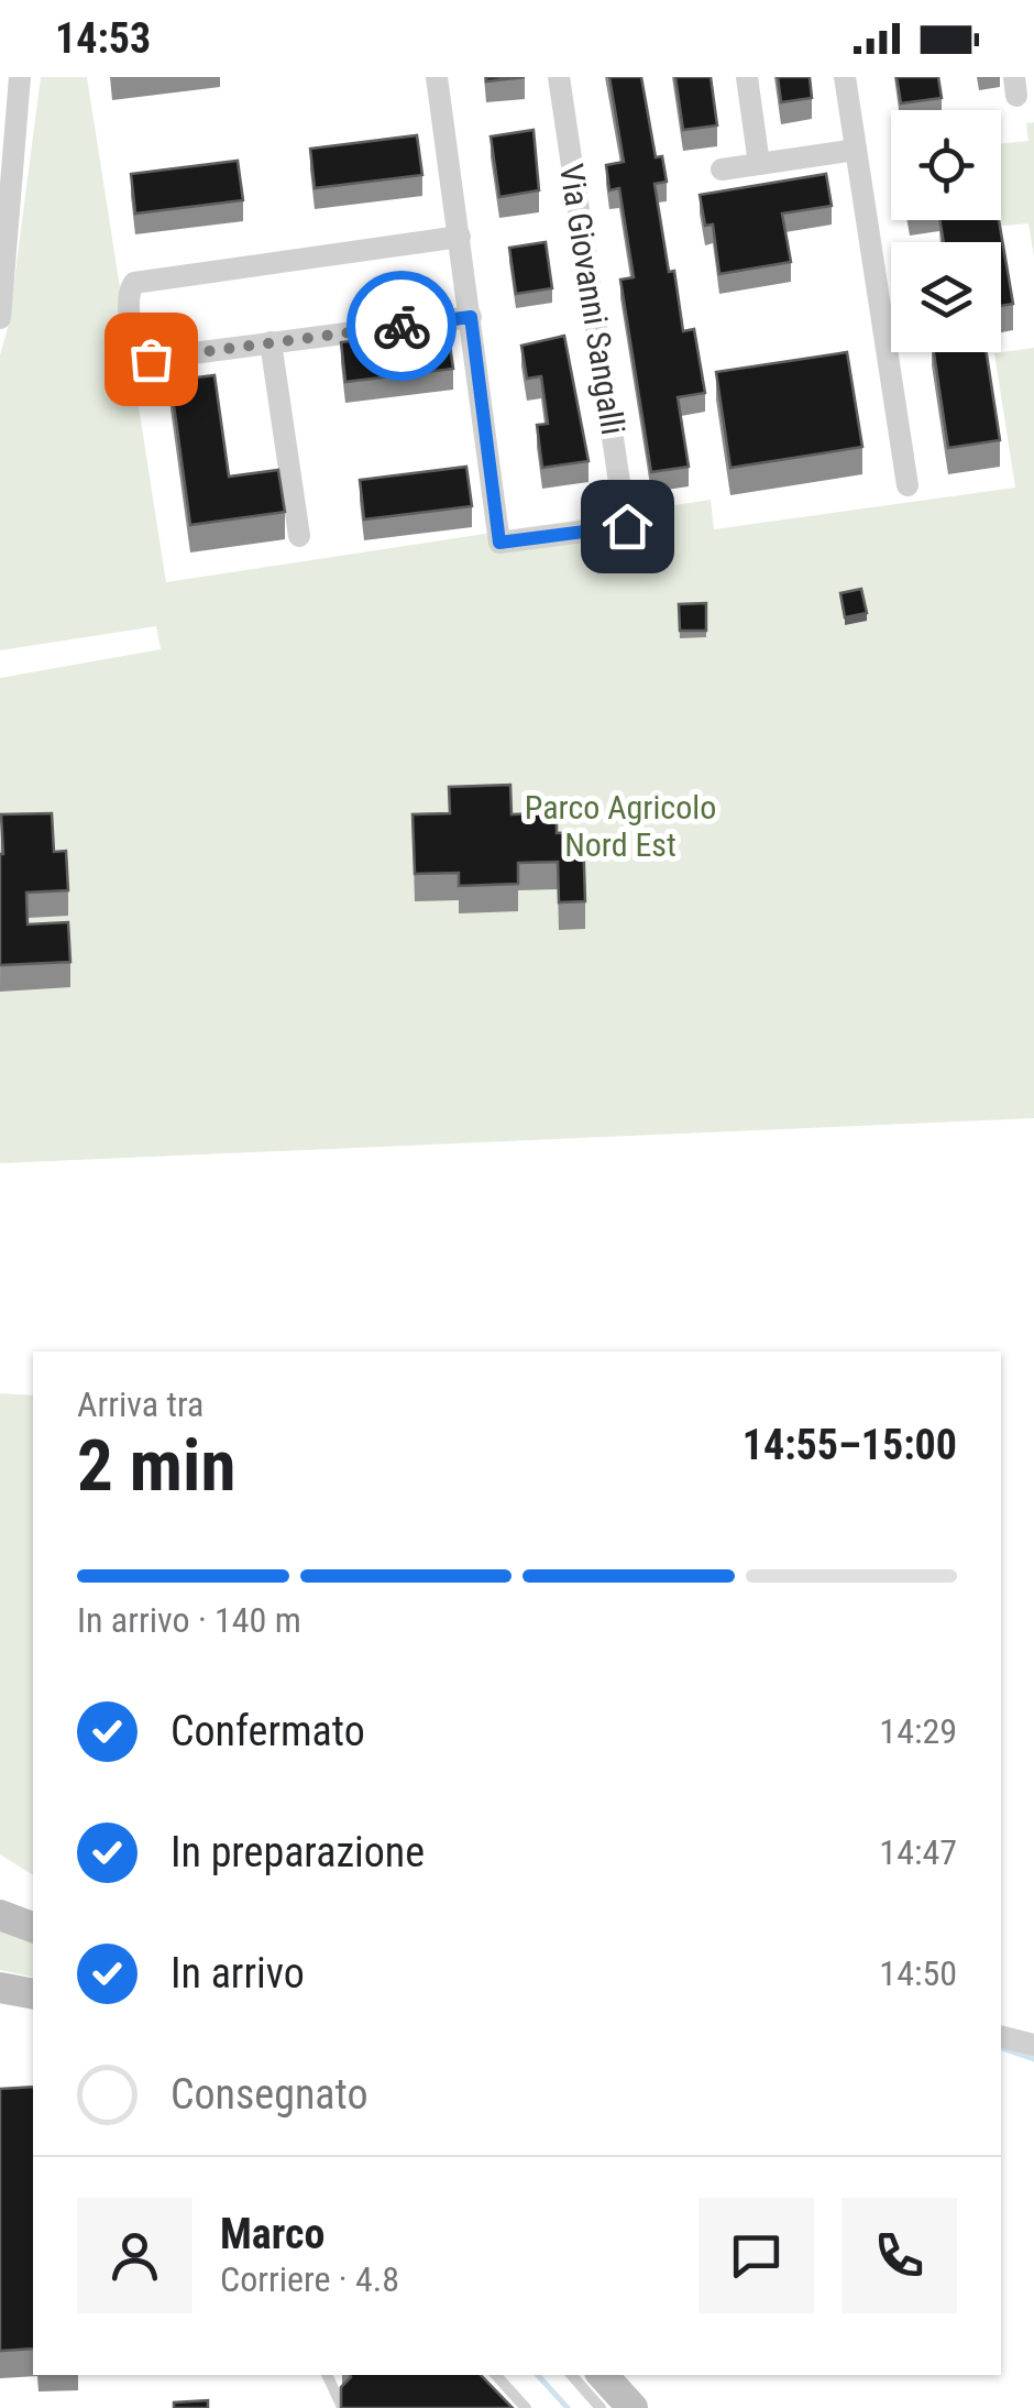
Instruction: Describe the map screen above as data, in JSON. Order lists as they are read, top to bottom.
{
  "streets": {
    "street": ["Via Giovanni Sangalli"]
  },
  "parks": ["Parco Agricolo Nord Est"],
  "page": {
    "status": "14:53",
    "heading": ["2 min", "Arriva tra", "14:55–15:00"],
    "panel": ["Marco", "Corriere · 4.8"],
    "bar": "In arrivo · 140 m",
    "list": [
      ["Confermato", "14:29"],
      ["In preparazione", "14:47"],
      ["In arrivo", "14:50"],
      "Consegnato"
    ]
  }
}
